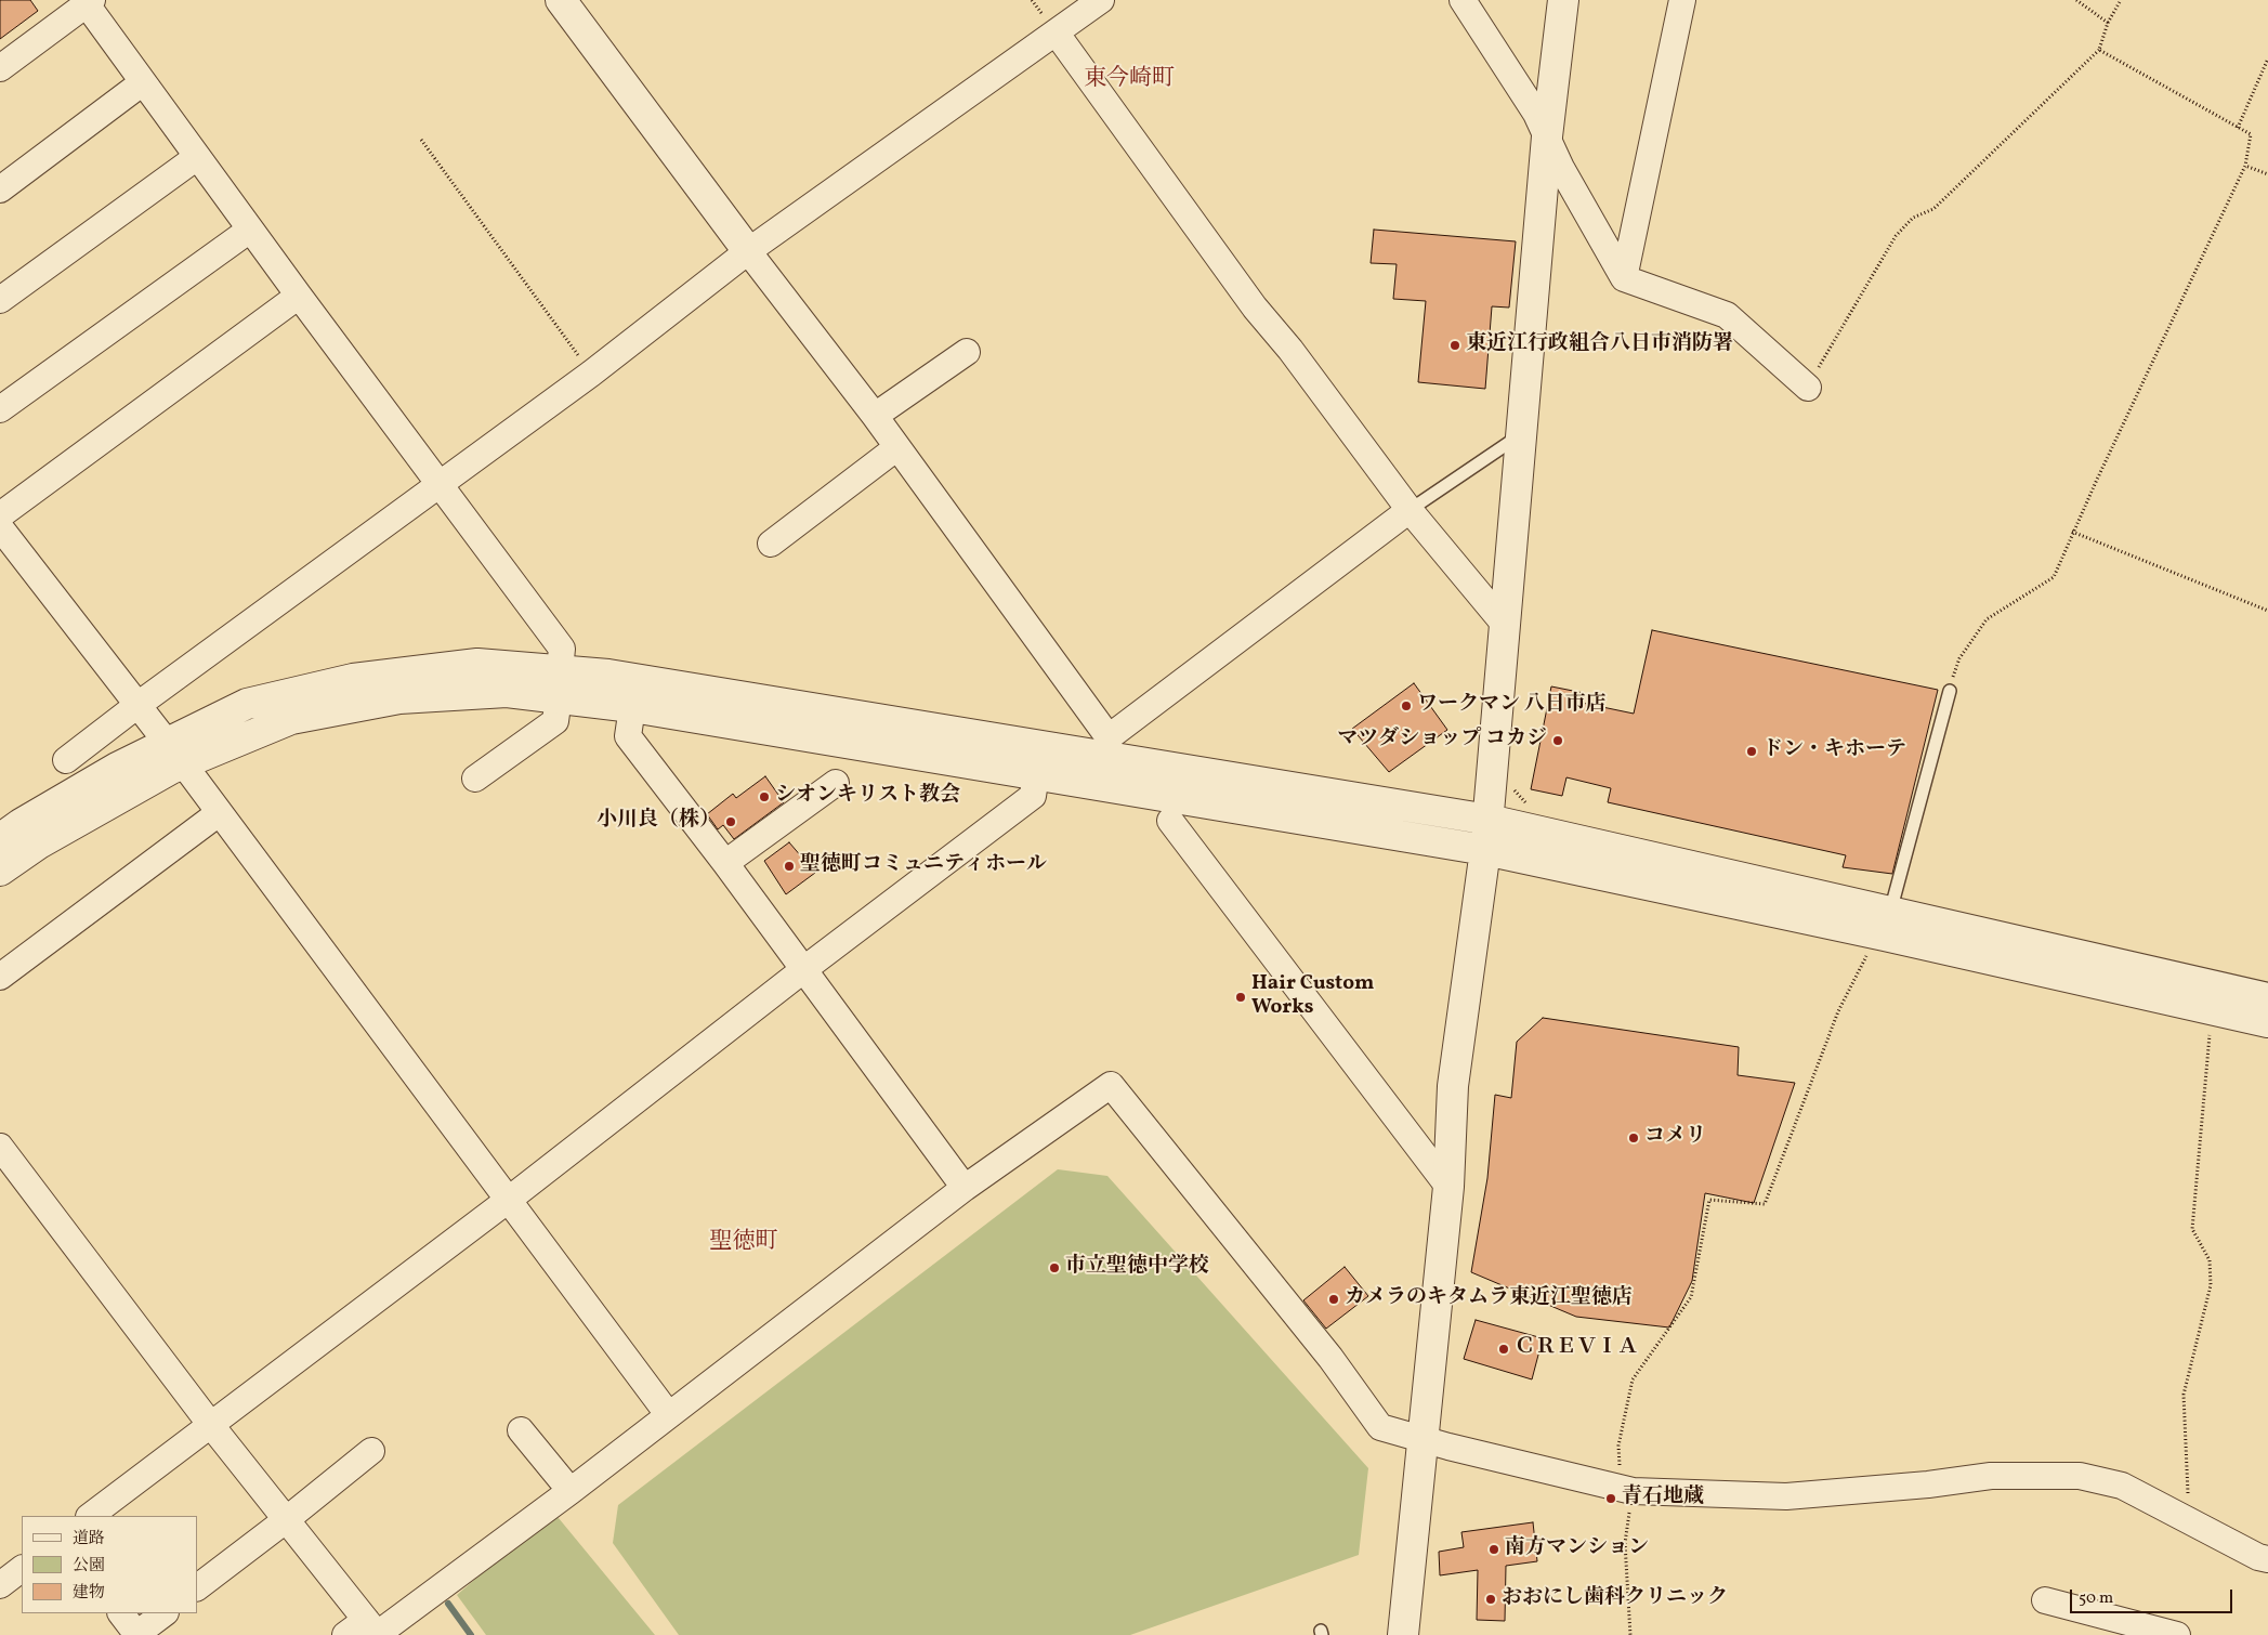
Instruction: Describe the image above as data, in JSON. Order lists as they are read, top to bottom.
{
  "districts": ["東今崎町", "聖徳町"],
  "places": [
    "東近江行政組合八日市消防署",
    "ワークマン 八日市店",
    "マツダショップ コカジ",
    "ドン・キホーテ",
    "シオンキリスト教会",
    "小川良（株）",
    "聖徳町コミュニティホール",
    "Hair Custom Works",
    "コメリ",
    "市立聖徳中学校",
    "カメラのキタムラ東近江聖徳店",
    "ＣＲＥＶＩＡ",
    "青石地蔵",
    "南方マンション",
    "おおにし歯科クリニック"
  ],
  "legend": ["道路", "公園", "建物"],
  "scale_bar": "50 m"
}
